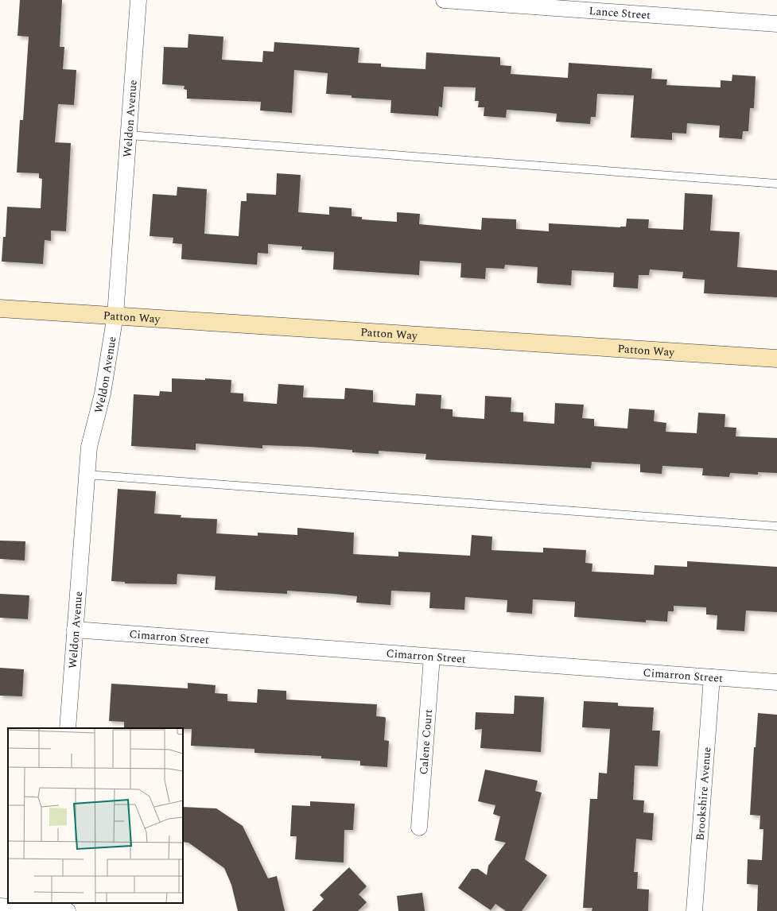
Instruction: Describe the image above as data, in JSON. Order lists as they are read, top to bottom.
{
  "streets": {
    "street": [
      "Lance Street",
      "Weldon Avenue",
      "Patton Way",
      "Cimarron Street",
      "Calene Court",
      "Brookshire Avenue"
    ]
  },
  "crossings": [
    ["Weldon Avenue", "Patton Way"],
    ["Weldon Avenue", "Cimarron Street"],
    ["Cimarron Street", "Calene Court"],
    ["Cimarron Street", "Brookshire Avenue"]
  ]
}
